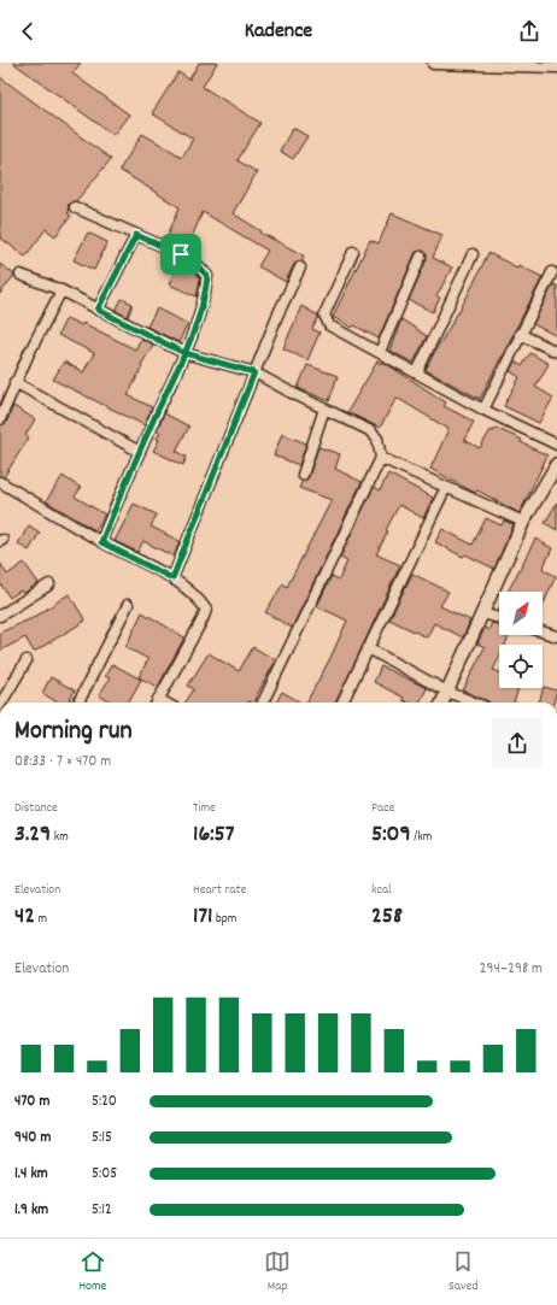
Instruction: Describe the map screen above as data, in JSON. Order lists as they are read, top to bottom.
{
  "north": "top right",
  "page": {
    "header": "Kadence",
    "heading": ["Morning run", "08:33 · 7 × 470 m"],
    "stats": [
      ["Distance", "3.29 km"],
      ["Time", "16:57"],
      ["Pace", "5:09 /km"],
      ["Elevation", "42 m"],
      ["Heart rate", "171 bpm"],
      ["kcal", "258"]
    ],
    "chart": ["Elevation", "294–298 m"],
    "list": [
      {
        "name": "470 m",
        "note": "5:20"
      },
      {
        "name": "940 m",
        "note": "5:15"
      },
      {
        "name": "1.4 km",
        "note": "5:05"
      },
      {
        "name": "1.9 km",
        "note": "5:12"
      }
    ],
    "tabs": ["Home", "Map", "Saved"]
  }
}
